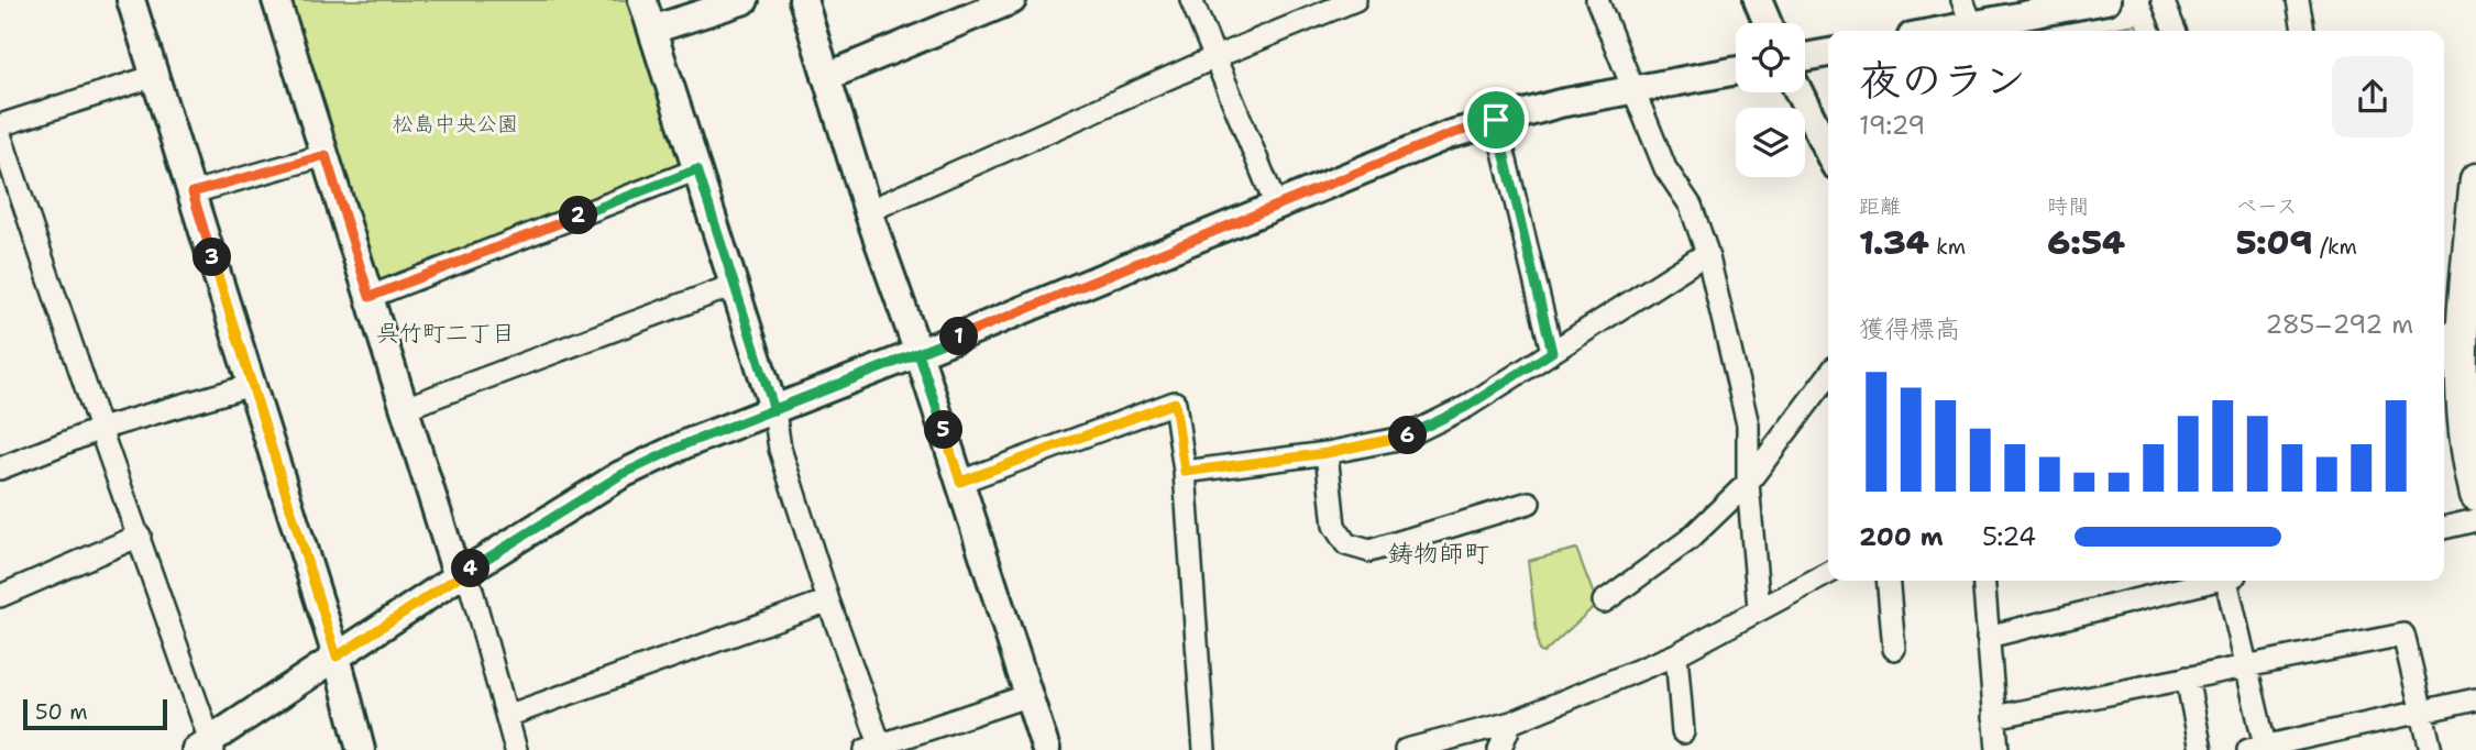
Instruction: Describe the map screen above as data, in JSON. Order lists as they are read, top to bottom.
{
  "districts": ["呉竹町二丁目", "鋳物師町"],
  "parks": ["松島中央公園"],
  "scale_bar": "50 m",
  "page": {
    "heading": ["夜のラン", "19:29"],
    "stats": [
      ["距離", "1.34 km"],
      ["時間", "6:54"],
      ["ペース", "5:09 /km"]
    ],
    "pins": [
      "2",
      "3",
      "1",
      "5",
      "6",
      "4"
    ],
    "chart": ["獲得標高", "285–292 m"],
    "list": [
      {
        "name": "200 m",
        "note": "5:24"
      }
    ],
    "scale": "50 m"
  }
}
